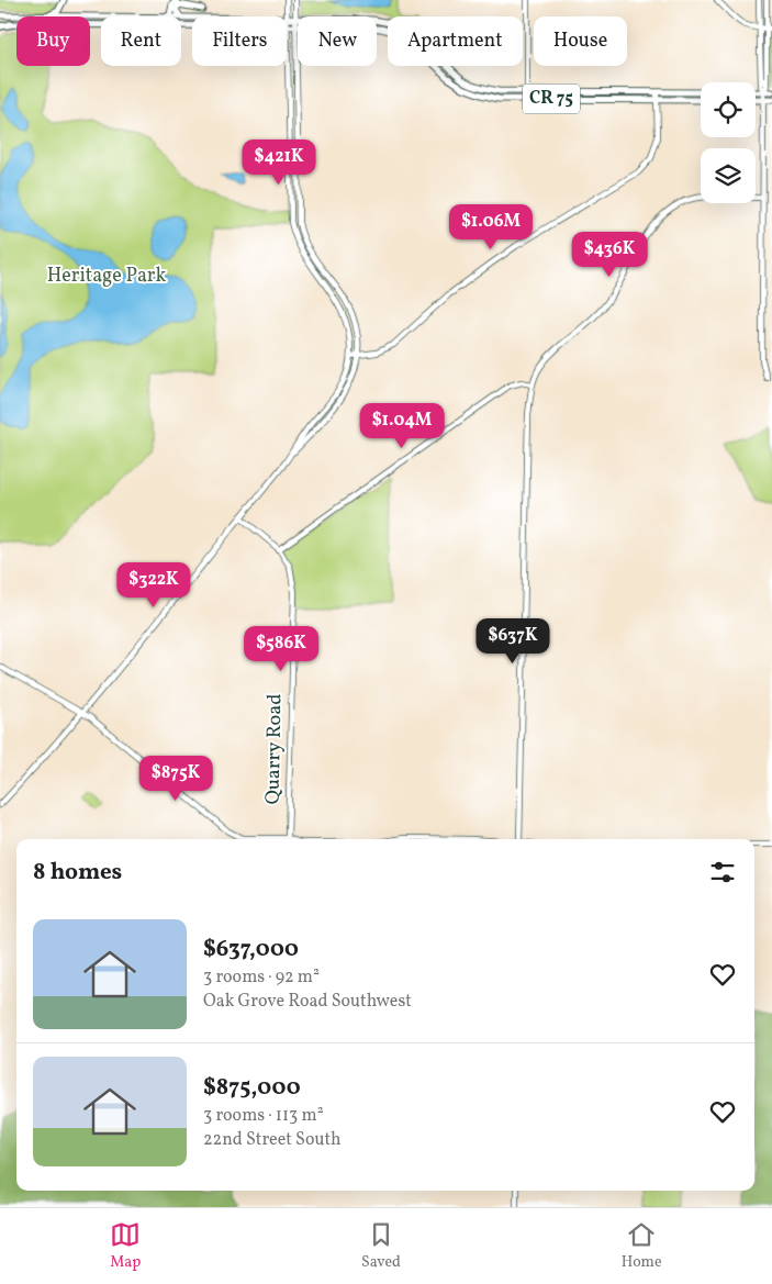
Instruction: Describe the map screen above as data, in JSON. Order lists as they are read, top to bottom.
{
  "streets": {
    "main road": ["CR 75"],
    "street": ["Quarry Road"]
  },
  "parks": ["Heritage Park"],
  "page": {
    "chip": [
      "Buy",
      "Rent",
      "Filters",
      "New",
      "Apartment",
      "House"
    ],
    "price": [
      "$421K",
      "$1.06M",
      "$436K",
      "$1.04M",
      "$322K",
      "$637K",
      "$586K",
      "$875K"
    ],
    "heading": "8 homes",
    "list": [
      {
        "name": "$637,000",
        "note": "3 rooms · 92 m² · Oak Grove Road Southwest"
      },
      {
        "name": "$875,000",
        "note": "3 rooms · 113 m² · 22nd Street South"
      }
    ],
    "tabs": ["Map", "Saved", "Home"]
  }
}
